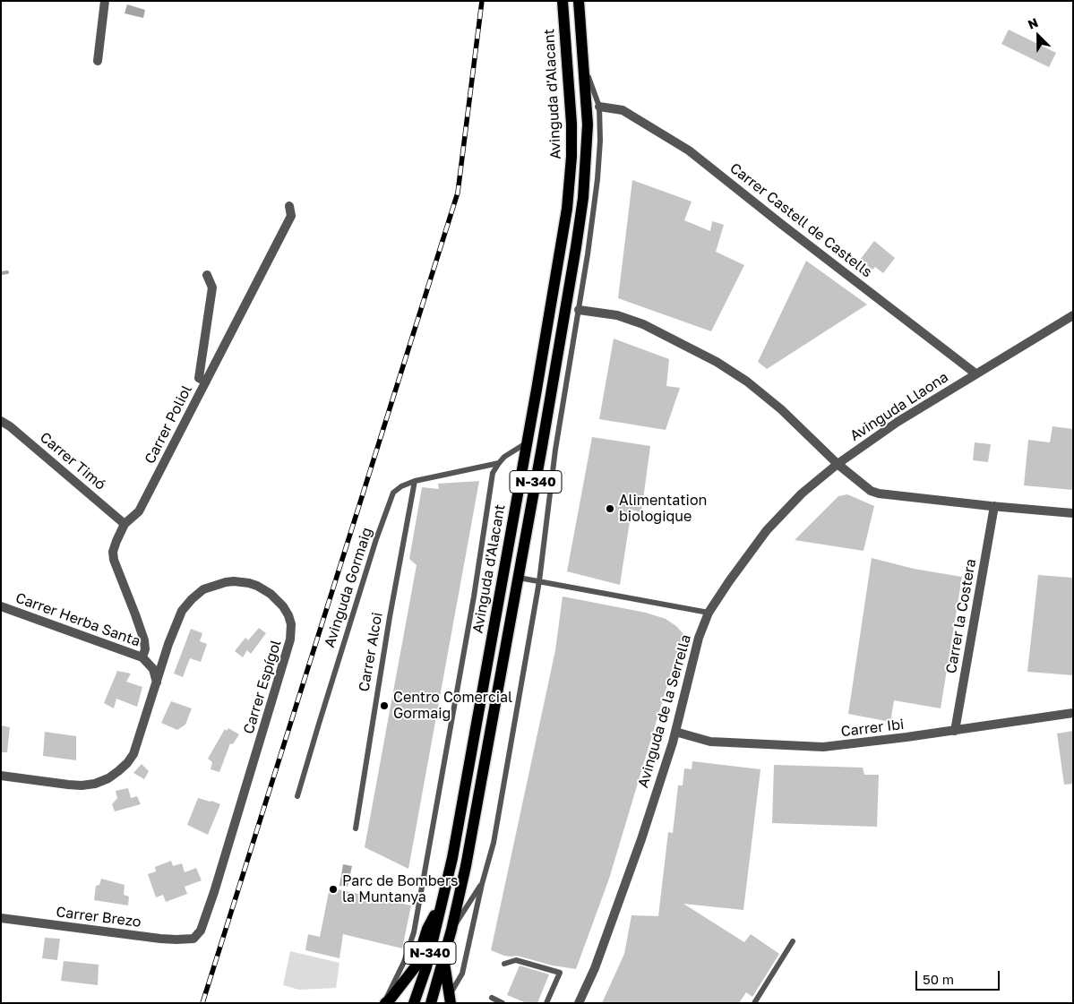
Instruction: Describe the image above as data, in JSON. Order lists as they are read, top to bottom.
{
  "streets": {
    "main road": ["Avinguda d'Alacant", "N-340"],
    "street": [
      "Carrer Castell de Castells",
      "Avinguda Llaona",
      "Carrer Poliol",
      "Carrer Timó",
      "Carrer la Costera",
      "Carrer Herba Santa",
      "Carrer Espígol",
      "Avinguda de la Serrella",
      "Carrer Ibi",
      "Carrer Brezo"
    ],
    "lane": ["Avinguda Gormaig", "Carrer Alcoi"]
  },
  "crossings": [
    ["Carrer Castell de Castells", "Avinguda Llaona"],
    ["Avinguda Llaona", "Avinguda de la Serrella"],
    ["Carrer Poliol", "Carrer Timó"],
    ["Carrer Poliol", "Carrer Herba Santa"],
    ["Avinguda Gormaig", "Carrer Alcoi"],
    ["Carrer la Costera", "Carrer Ibi"],
    ["Carrer Herba Santa", "Carrer Espígol"],
    ["Carrer Espígol", "Carrer Brezo"],
    ["Avinguda de la Serrella", "Carrer Ibi"]
  ],
  "places": ["Alimentation biologique", "Centro Comercial Gormaig", "Parc de Bombers la Muntanya"],
  "scale_bar": "50 m",
  "north": "top left"
}
